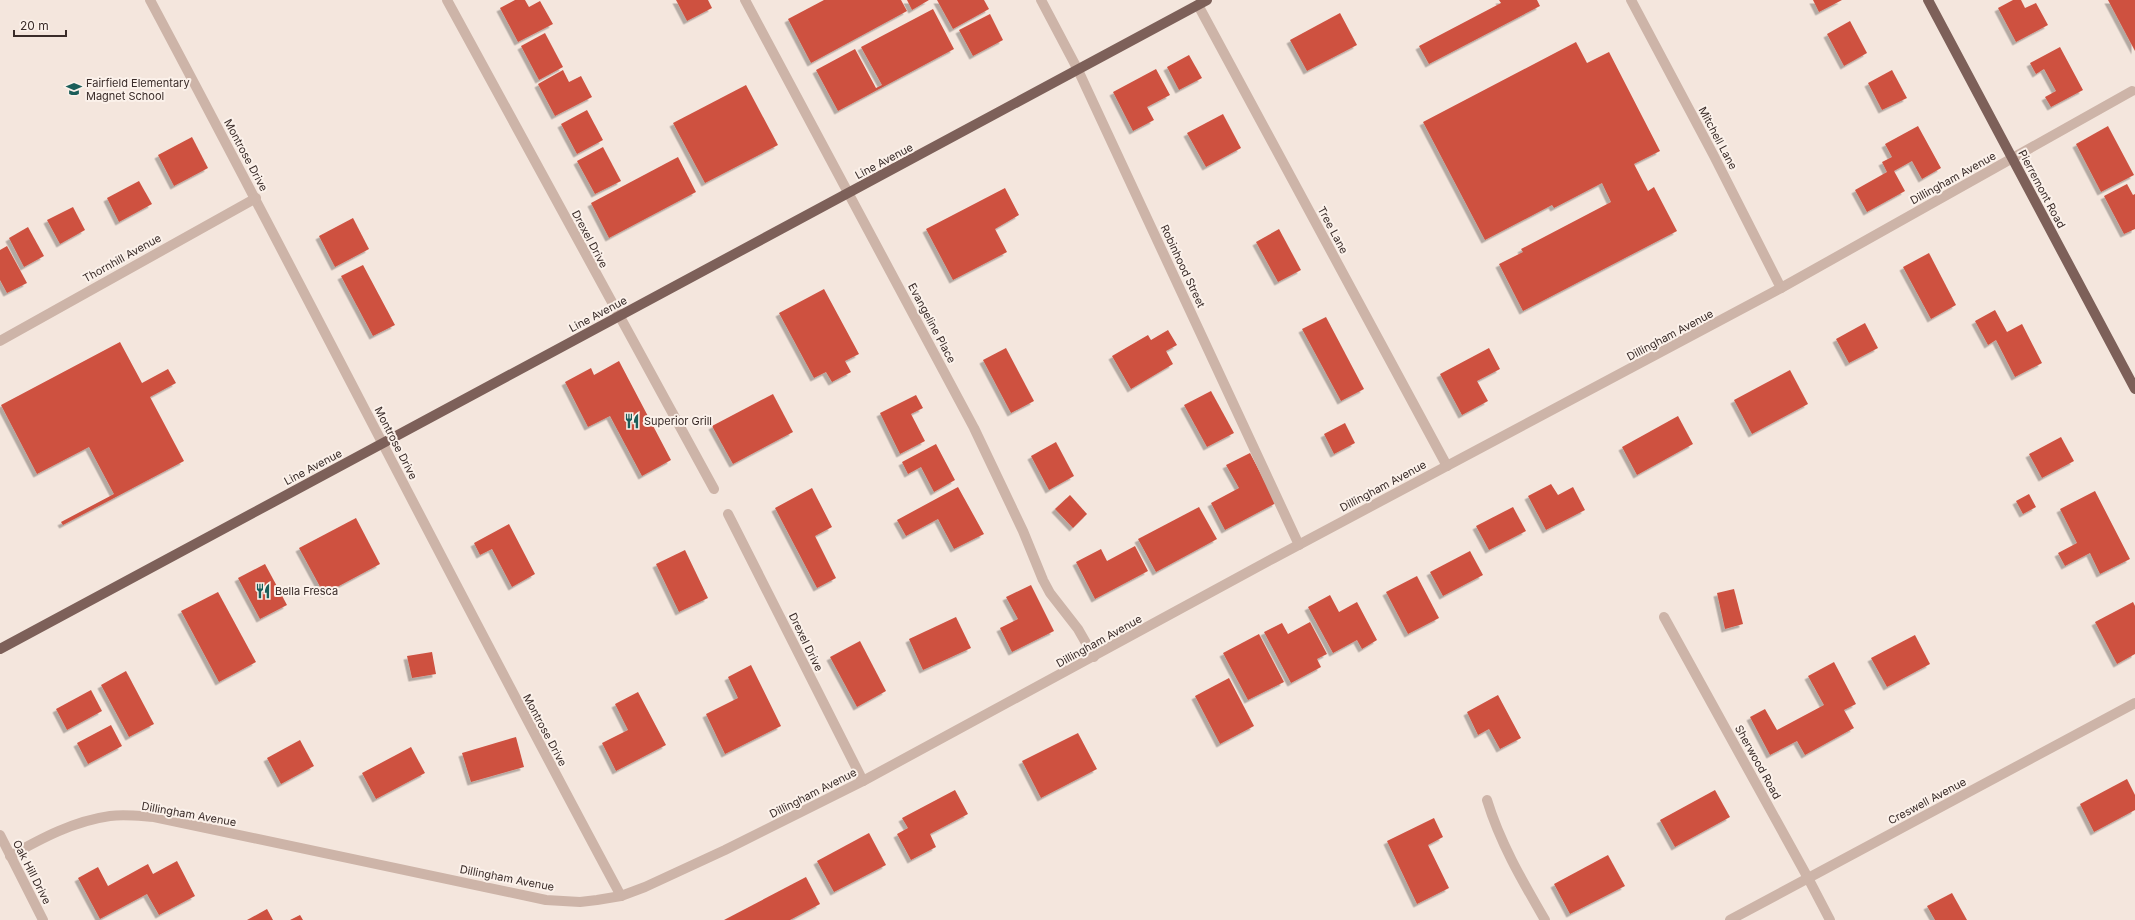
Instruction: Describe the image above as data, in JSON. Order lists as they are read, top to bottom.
{
  "streets": {
    "main road": ["Line Avenue", "Pierremont Road"],
    "street": [
      "Mitchell Lane",
      "Montrose Drive",
      "Dillingham Avenue",
      "Tree Lane",
      "Drexel Drive",
      "Thornhill Avenue",
      "Robinhood Street",
      "Evangeline Place",
      "Sherwood Road",
      "Creswell Avenue",
      "Oak Hill Drive"
    ]
  },
  "crossings": [
    ["Mitchell Lane", "Dillingham Avenue"],
    ["Montrose Drive", "Line Avenue"],
    ["Montrose Drive", "Dillingham Avenue"],
    ["Montrose Drive", "Thornhill Avenue"],
    ["Line Avenue", "Tree Lane"],
    ["Line Avenue", "Drexel Drive"],
    ["Line Avenue", "Robinhood Street"],
    ["Line Avenue", "Evangeline Place"],
    ["Dillingham Avenue", "Pierremont Road"],
    ["Dillingham Avenue", "Tree Lane"],
    ["Dillingham Avenue", "Drexel Drive"],
    ["Dillingham Avenue", "Robinhood Street"],
    ["Dillingham Avenue", "Evangeline Place"],
    ["Dillingham Avenue", "Oak Hill Drive"],
    ["Sherwood Road", "Creswell Avenue"]
  ],
  "places": {
    "school or university": ["Fairfield Elementary Magnet School"],
    "restaurant": ["Superior Grill", "Bella Fresca"]
  },
  "scale_bar": "20 m"
}
